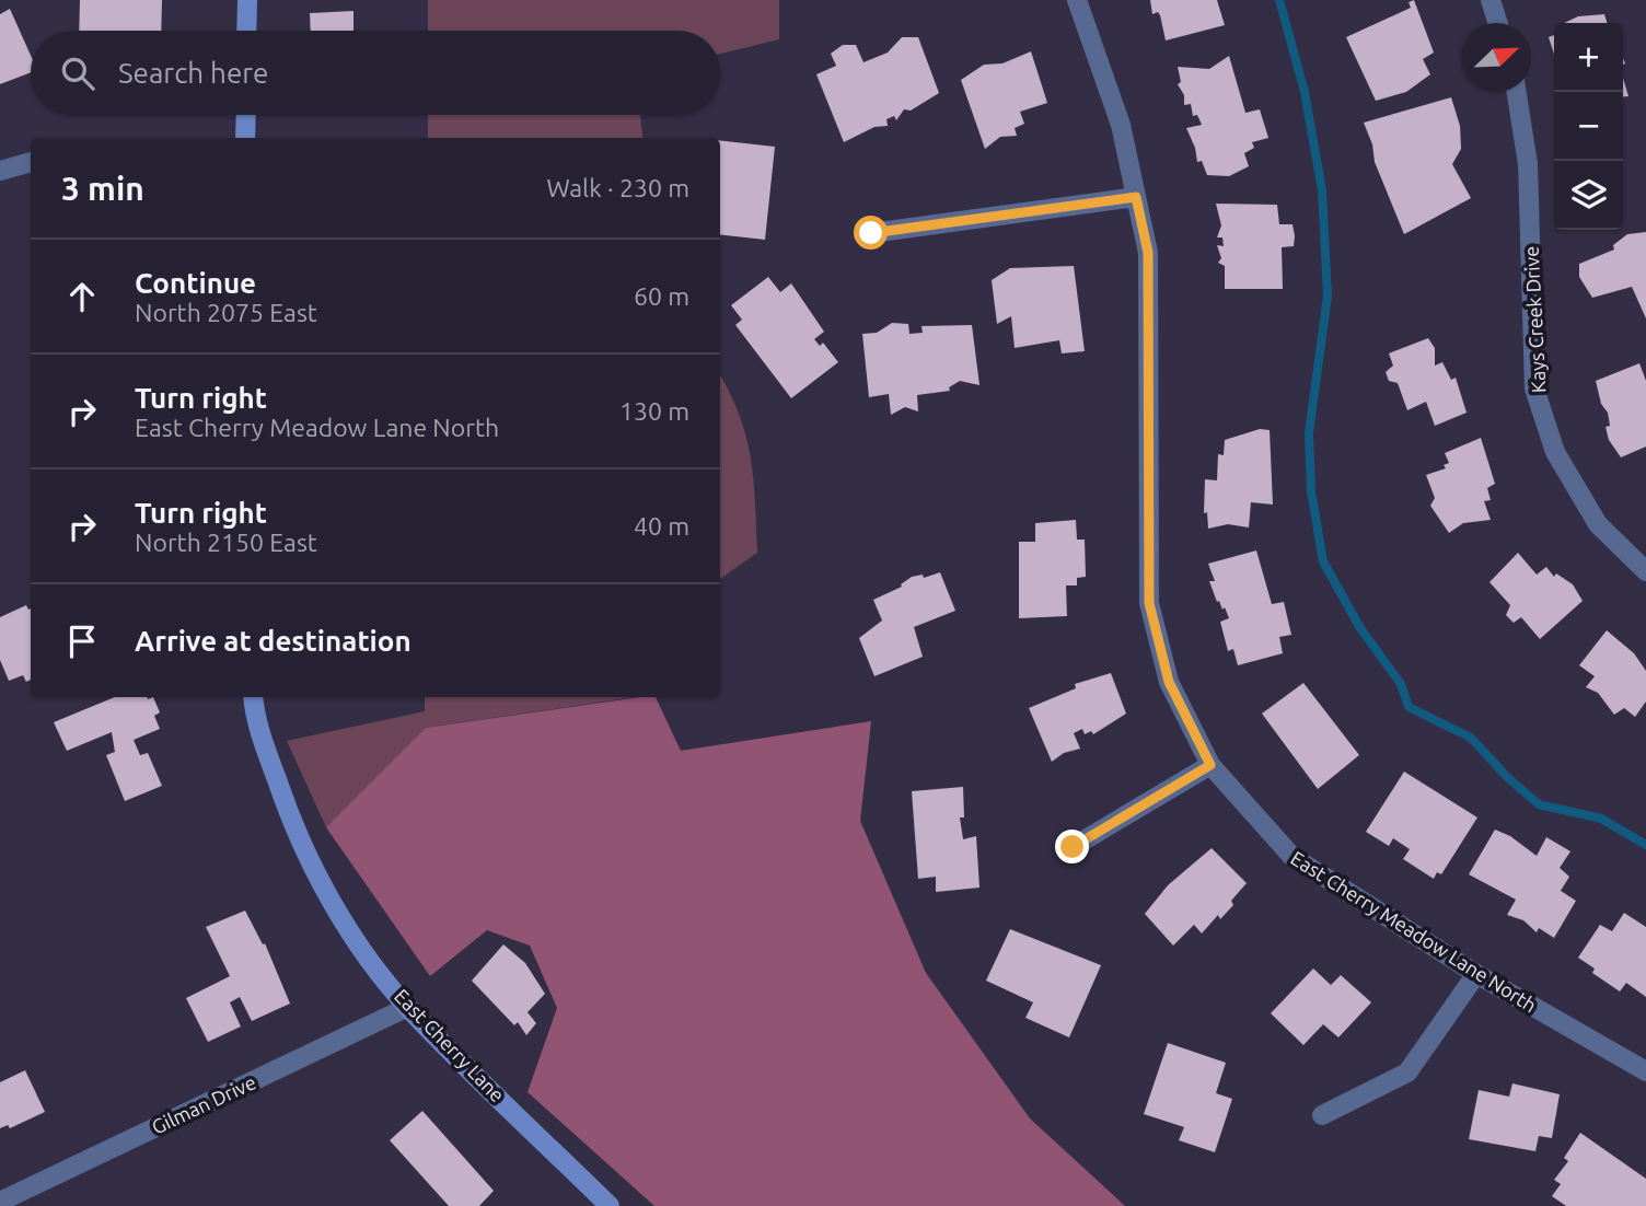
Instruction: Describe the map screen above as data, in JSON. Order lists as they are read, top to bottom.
{
  "streets": {
    "street": [
      "Kays Creek Drive",
      "East Cherry Meadow Lane North",
      "East Cherry Lane",
      "Gilman Drive"
    ]
  },
  "crossings": [
    ["East Cherry Lane", "Gilman Drive"]
  ],
  "north": "top right",
  "page": {
    "map_buttons": ["+", "−"],
    "search": "Search here",
    "heading": ["3 min", "Walk · 230 m"],
    "list": [
      ["Continue", "North 2075 East", "60 m"],
      ["Turn right", "East Cherry Meadow Lane North", "130 m"],
      ["Turn right", "North 2150 East", "40 m"],
      "Arrive at destination"
    ]
  }
}
